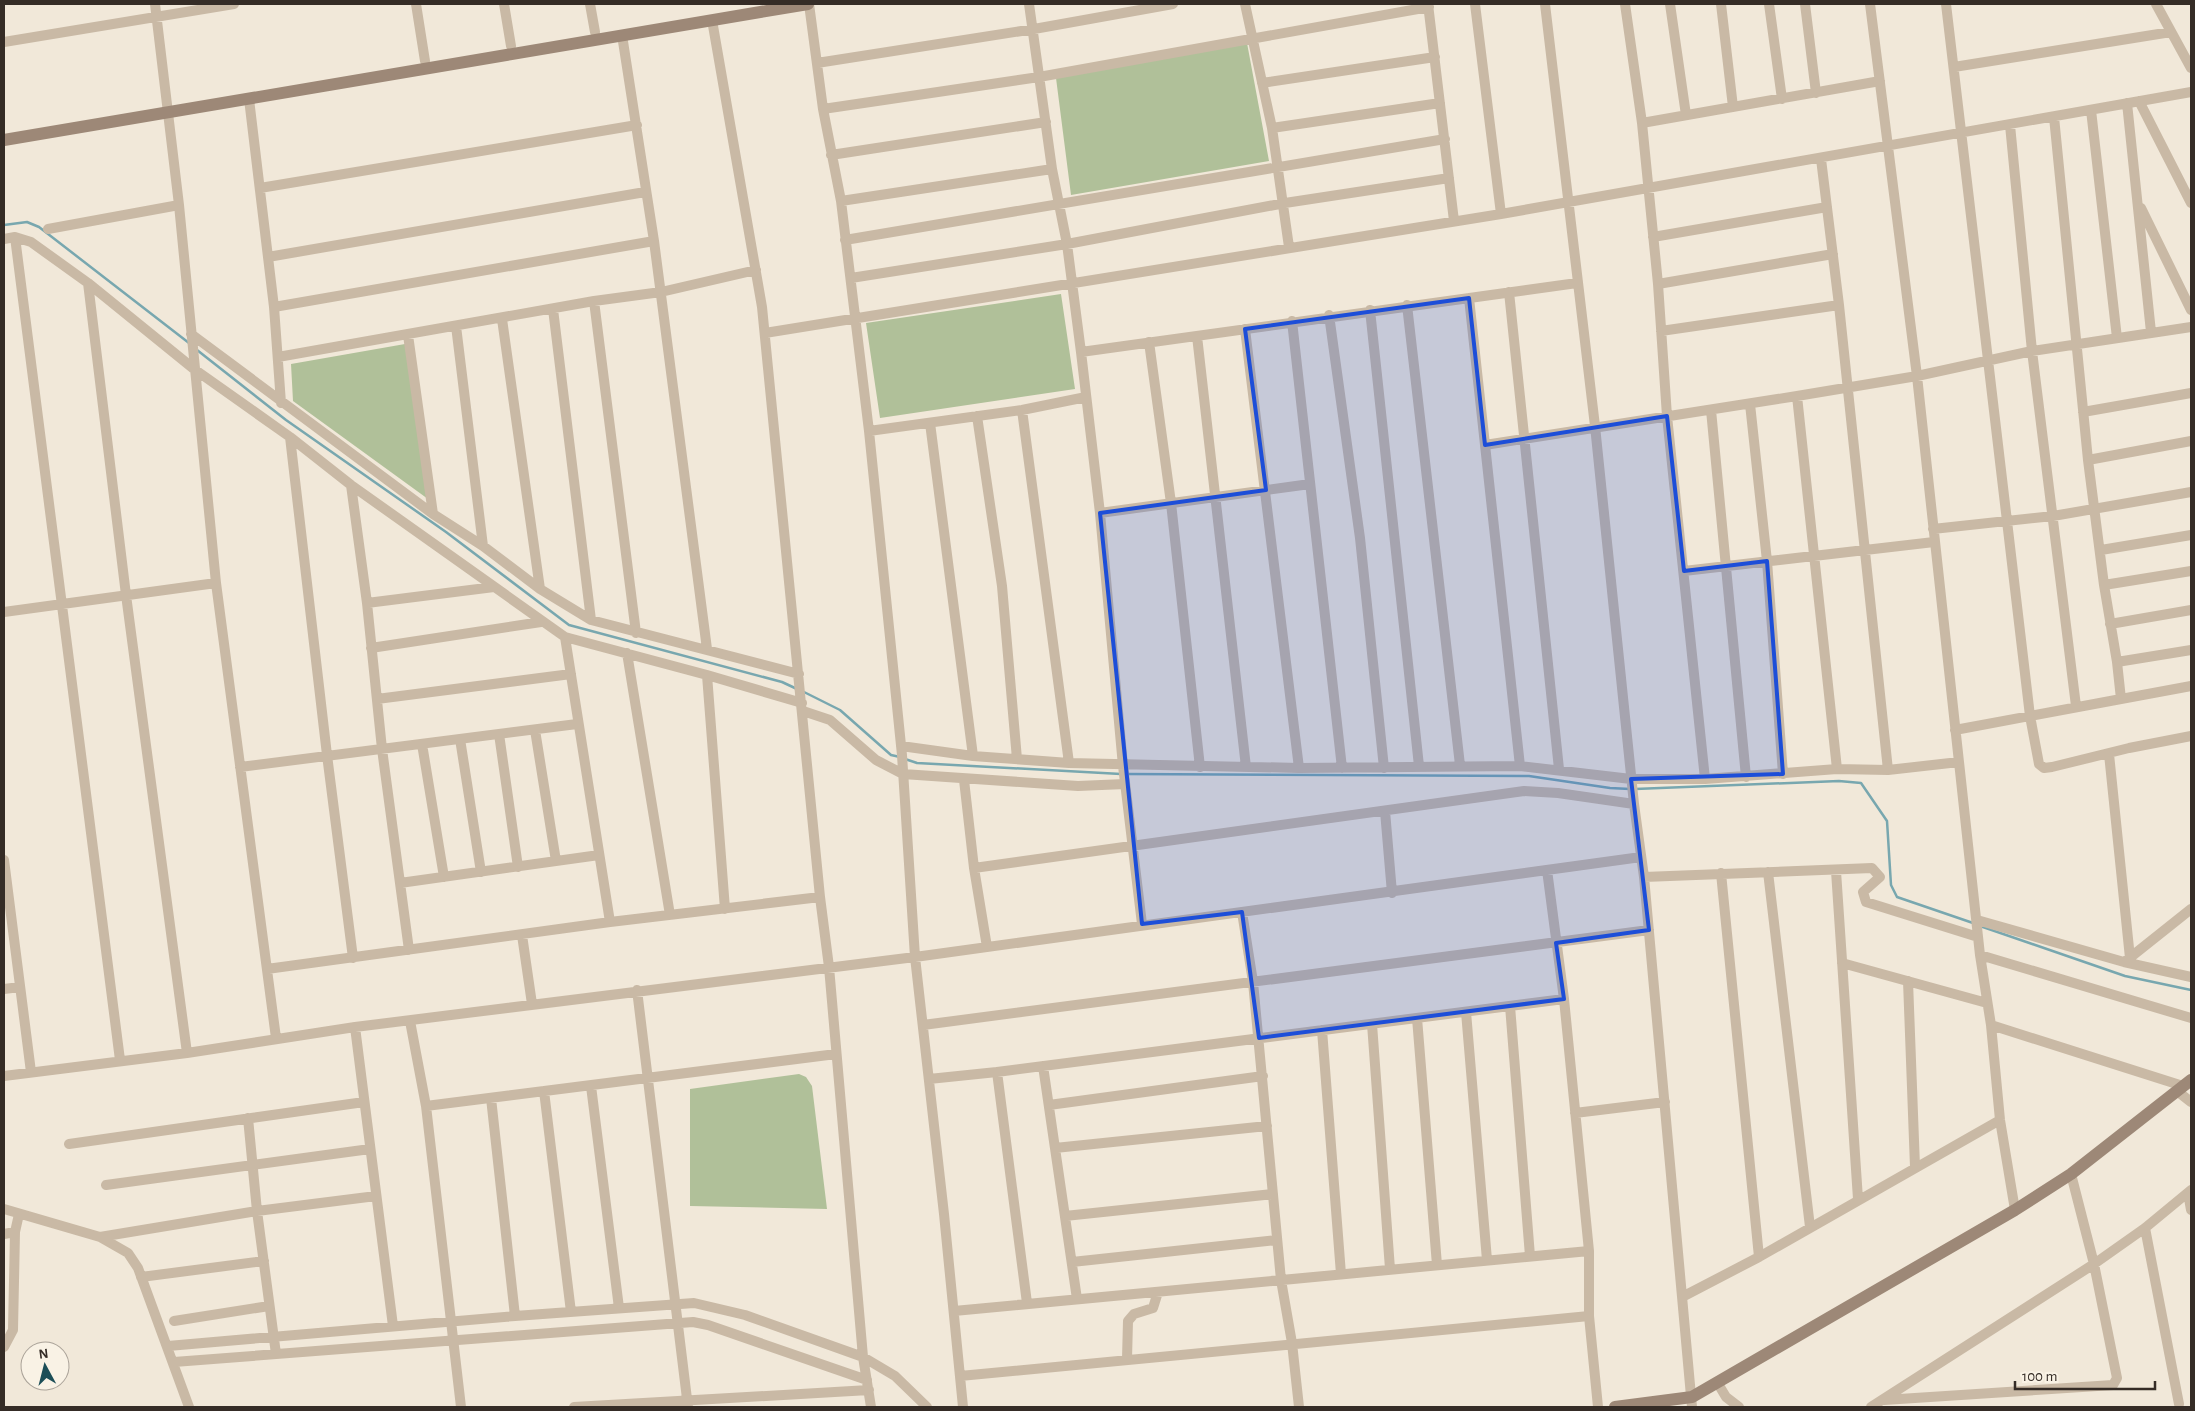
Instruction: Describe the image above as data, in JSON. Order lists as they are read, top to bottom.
{
  "scale_bar": "100 m",
  "north": "top"
}
